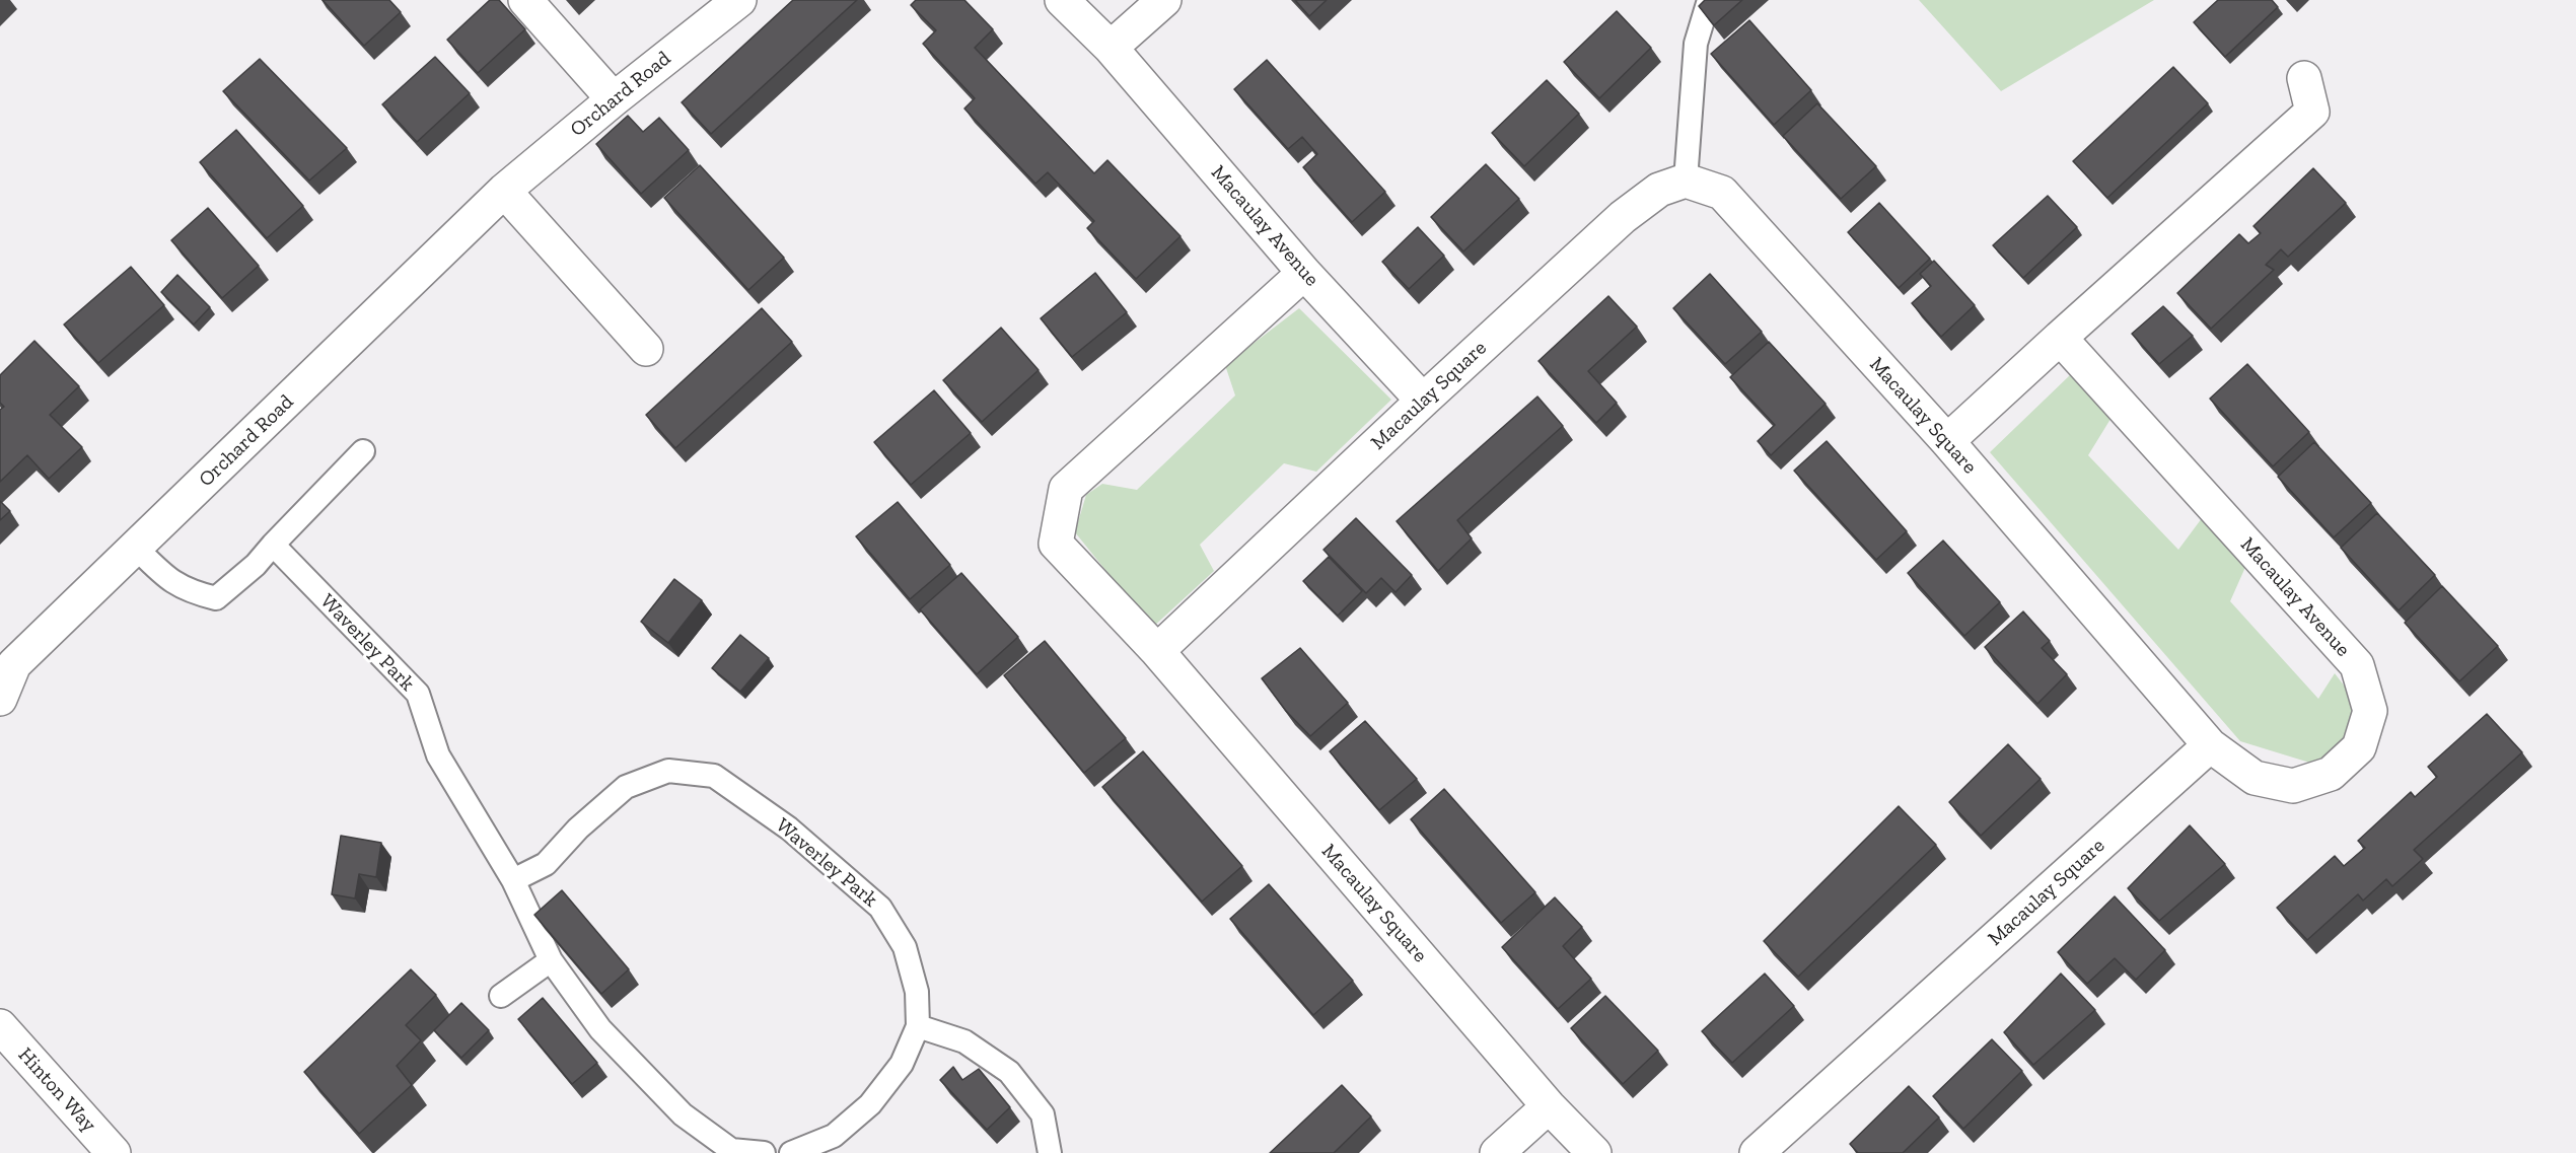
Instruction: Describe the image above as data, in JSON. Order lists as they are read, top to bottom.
{
  "streets": {
    "street": [
      "Orchard Road",
      "Macaulay Avenue",
      "Macaulay Square",
      "Hinton Way"
    ],
    "lane": ["Waverley Park"]
  },
  "crossings": [
    ["Macaulay Avenue", "Macaulay Square"]
  ]
}
